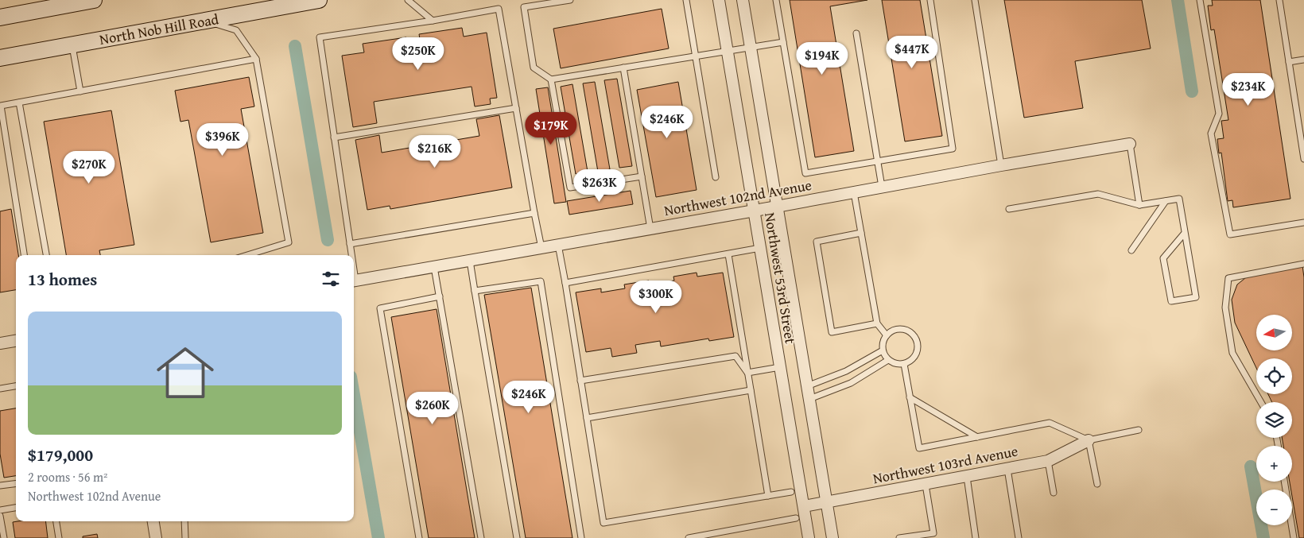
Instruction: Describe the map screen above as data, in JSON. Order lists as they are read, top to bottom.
{
  "streets": {
    "main road": ["North Nob Hill Road"],
    "street": ["Northwest 102nd Avenue", "Northwest 53rd Street", "Northwest 103rd Avenue"]
  },
  "crossings": [
    ["Northwest 102nd Avenue", "Northwest 53rd Street"],
    ["Northwest 53rd Street", "Northwest 103rd Avenue"]
  ],
  "north": "left",
  "page": {
    "price": [
      "$447K",
      "$250K",
      "$194K",
      "$234K",
      "$246K",
      "$179K",
      "$396K",
      "$216K",
      "$270K",
      "$263K",
      "$300K",
      "$246K",
      "$260K"
    ],
    "heading": "13 homes",
    "list": [
      {
        "name": "$179,000",
        "note": "2 rooms · 56 m² · Northwest 102nd Avenue"
      }
    ],
    "map_buttons": ["+", "−"]
  }
}
